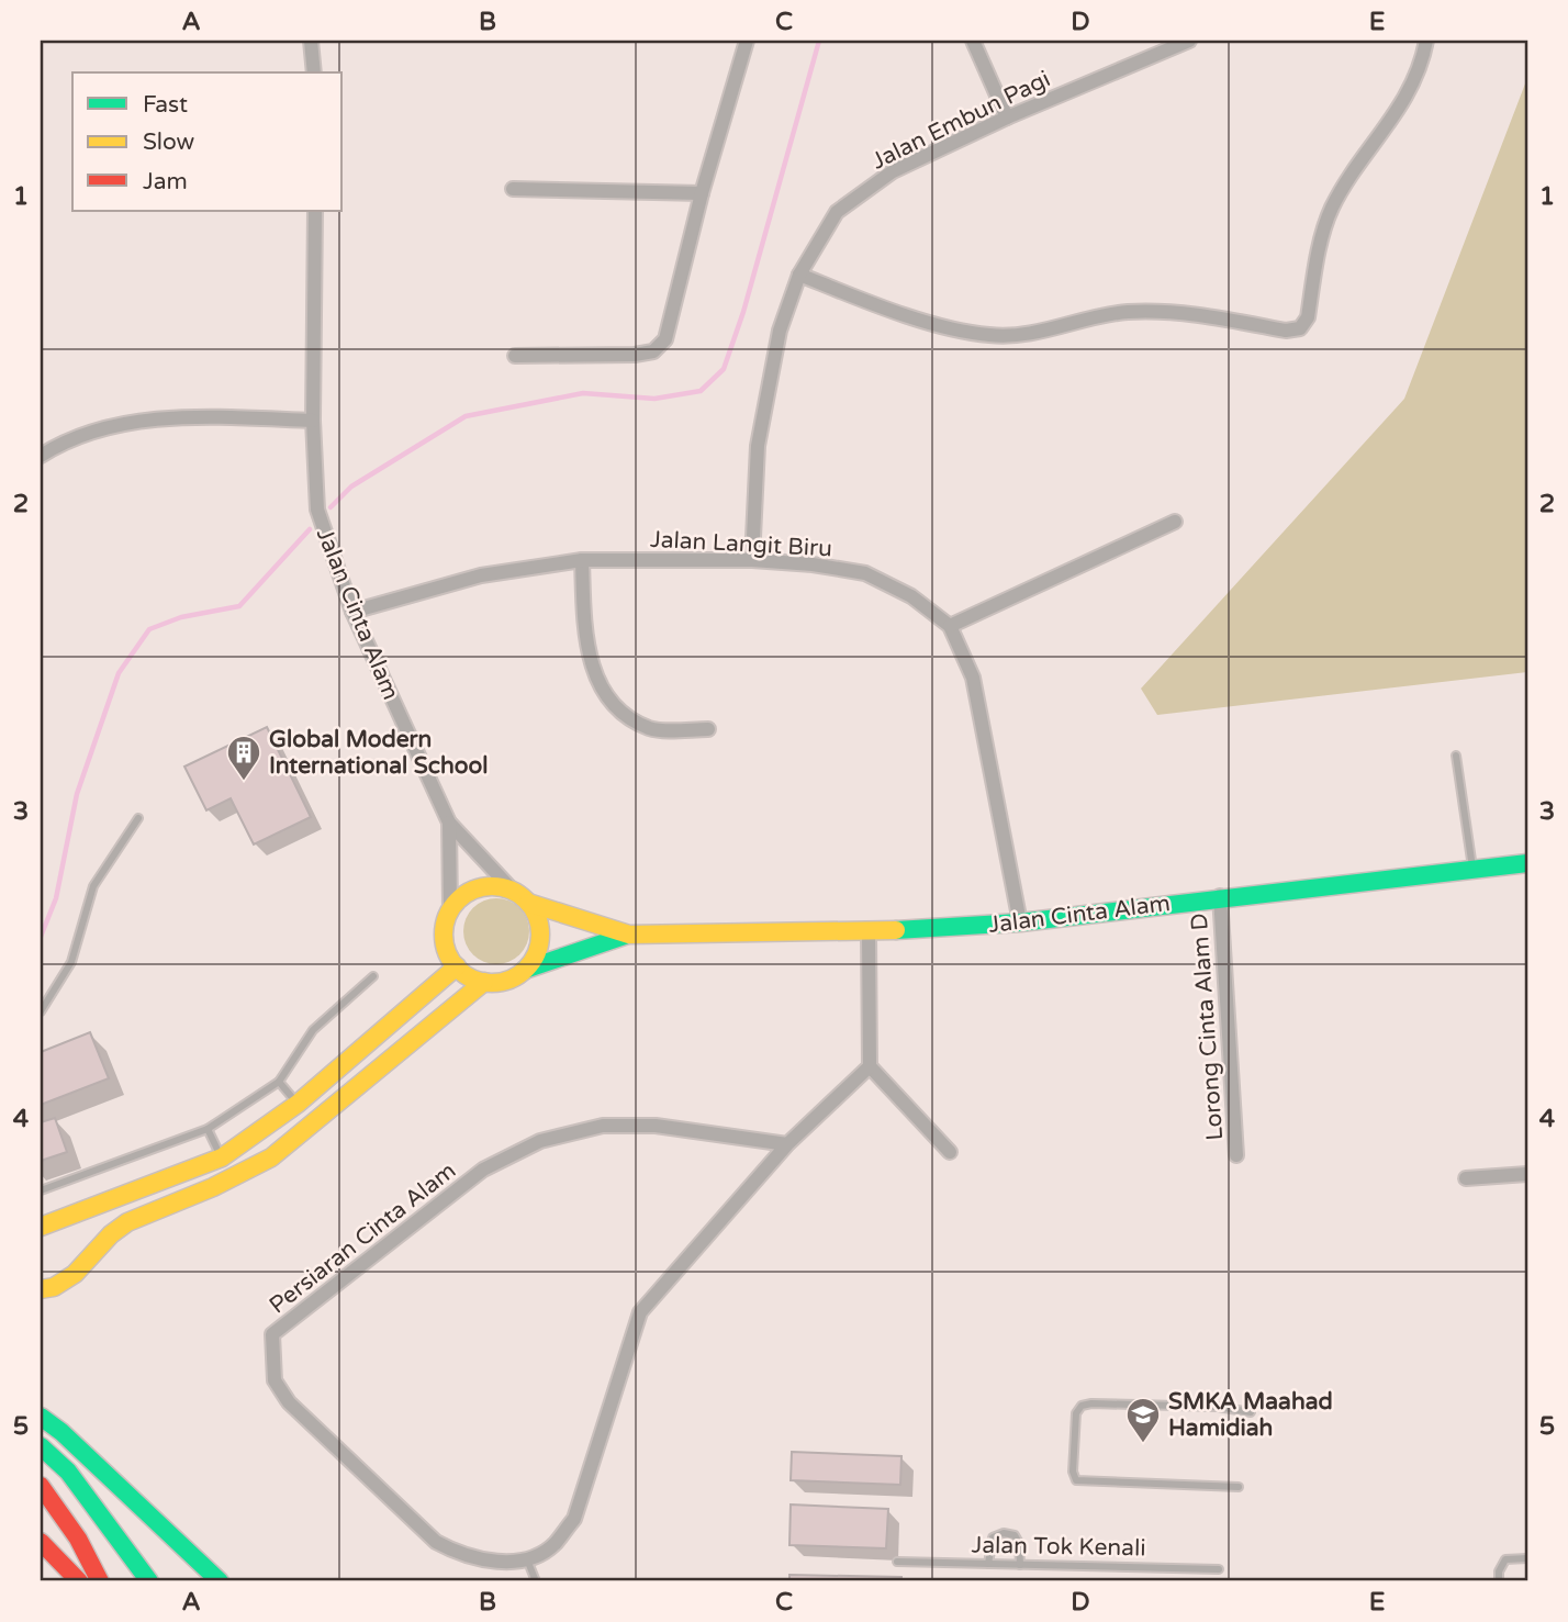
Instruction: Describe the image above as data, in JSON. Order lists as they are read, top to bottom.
{
  "streets": {
    "main road": ["Jalan Cinta Alam"],
    "street": [
      "Jalan Embun Pagi",
      "Jalan Langit Biru",
      "Lorong Cinta Alam D",
      "Persiaran Cinta Alam"
    ],
    "lane": ["Jalan Tok Kenali"]
  },
  "crossings": [
    ["Jalan Embun Pagi", "Jalan Langit Biru"],
    ["Jalan Langit Biru", "Jalan Cinta Alam"],
    ["Jalan Cinta Alam", "Lorong Cinta Alam D"]
  ],
  "places": {
    "building": ["Global Modern International School"],
    "school or university": ["SMKA Maahad Hamidiah"]
  },
  "legend": ["Fast", "Slow", "Jam"],
  "grid": {
    "columns": [
      "A",
      "B",
      "C",
      "D",
      "E"
    ],
    "rows": [
      "1",
      "2",
      "3",
      "4",
      "5"
    ]
  }
}
